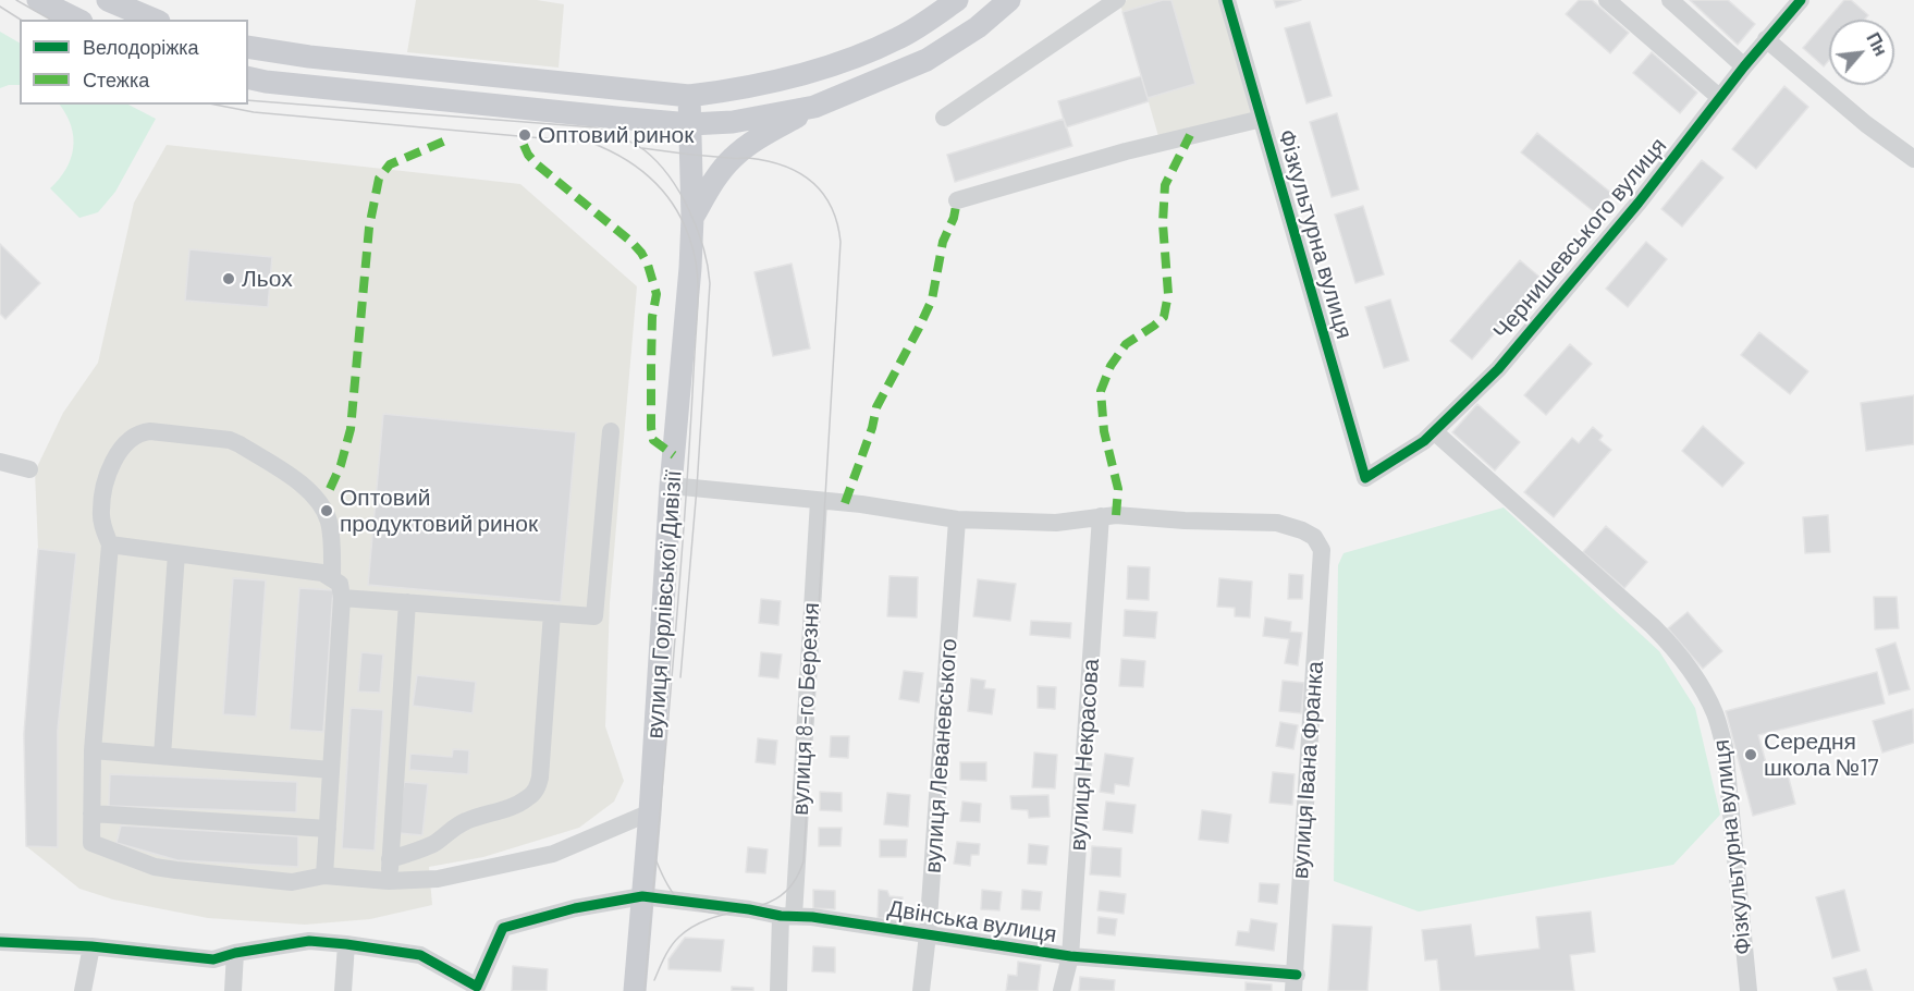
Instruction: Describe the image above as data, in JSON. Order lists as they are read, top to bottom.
{
  "streets": {
    "main road": ["вулиця Горлівської Дивізії"],
    "street": [
      "Фізкультурна вулиця",
      "Чернишевського вулиця",
      "вулиця 8-го Березня",
      "вулиця Некрасова",
      "вулиця Леваневського",
      "вулиця Івана Франка",
      "Двінська вулиця"
    ]
  },
  "crossings": [
    ["Фізкультурна вулиця", "Чернишевського вулиця"],
    ["вулиця Горлівської Дивізії", "Двінська вулиця"],
    ["вулиця 8-го Березня", "Двінська вулиця"],
    ["вулиця Некрасова", "вулиця Івана Франка"],
    ["вулиця Некрасова", "Двінська вулиця"],
    ["вулиця Леваневського", "Двінська вулиця"],
    ["вулиця Івана Франка", "Двінська вулиця"]
  ],
  "places": [
    "Оптовий ринок",
    "Льох",
    "Оптовий продуктовий ринок",
    "Середня школа №17"
  ],
  "legend": ["Велодоріжка", "Стежка"],
  "north": "top right"
}
